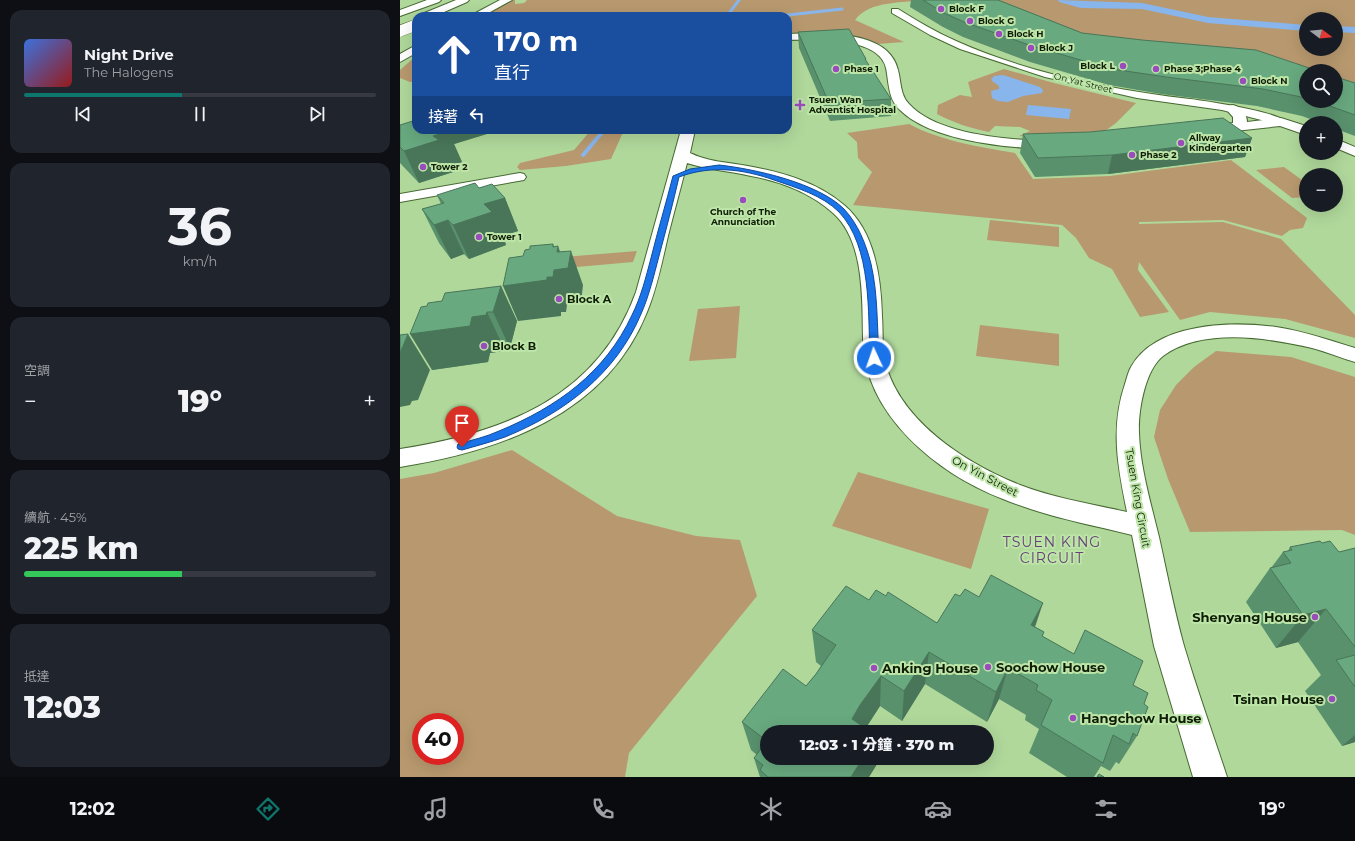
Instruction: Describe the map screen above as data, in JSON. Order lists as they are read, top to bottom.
{
  "streets": {
    "main road": ["On Yin Street", "Tsuen King Circuit"],
    "street": ["On Yat Street"]
  },
  "crossings": [
    ["On Yin Street", "Tsuen King Circuit"]
  ],
  "districts": ["TSUEN KING CIRCUIT"],
  "places": {
    "other": [
      "Block F",
      "Block G",
      "Block H",
      "Block J",
      "Block L",
      "Phase 1",
      "Phase 3;Phase 4",
      "Block N",
      "Allway Kindergarten",
      "Phase 2",
      "Tower 2",
      "Church of The Annunciation",
      "Tower 1",
      "Block A",
      "Block B",
      "Shenyang House",
      "Soochow House",
      "Anking House",
      "Tsinan House",
      "Hangchow House"
    ],
    "health": ["Tsuen Wan Adventist Hospital"]
  },
  "north": "right",
  "page": {
    "map_buttons": ["+", "−"],
    "turn": ["170 m", "直行"],
    "song": ["Night Drive", "The Halogens"],
    "then": "接著",
    "tile": [
      ["36", "km/h"],
      "空調",
      ["續航 · 45%", "225 km"],
      ["抵達", "12:03"]
    ],
    "heat": ["−", "19°", "+"],
    "limit": "40",
    "trip": "12:03 · 1 分鐘 · 370 m",
    "tabs": ["12:02", "19°"]
  }
}
